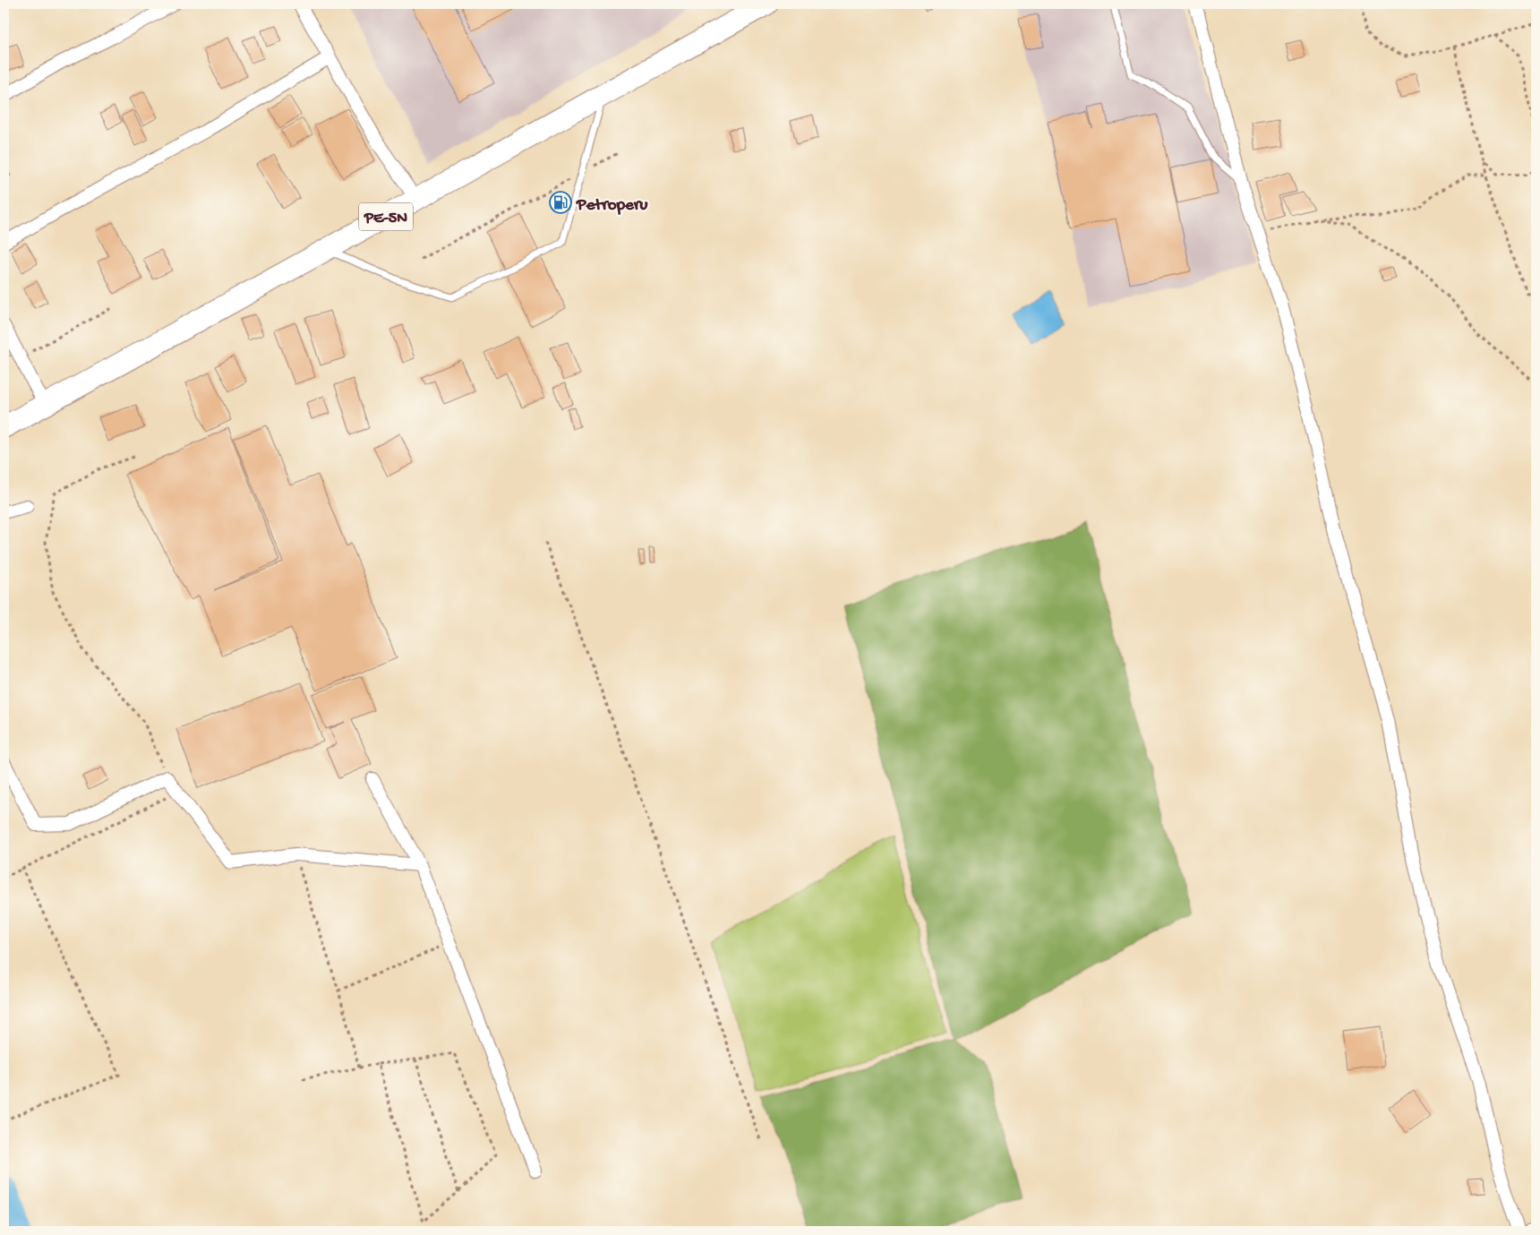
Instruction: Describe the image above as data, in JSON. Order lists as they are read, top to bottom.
{
  "streets": {
    "highway": ["PE-5N"]
  },
  "places": {
    "fuel station": ["Petroperu"]
  }
}
